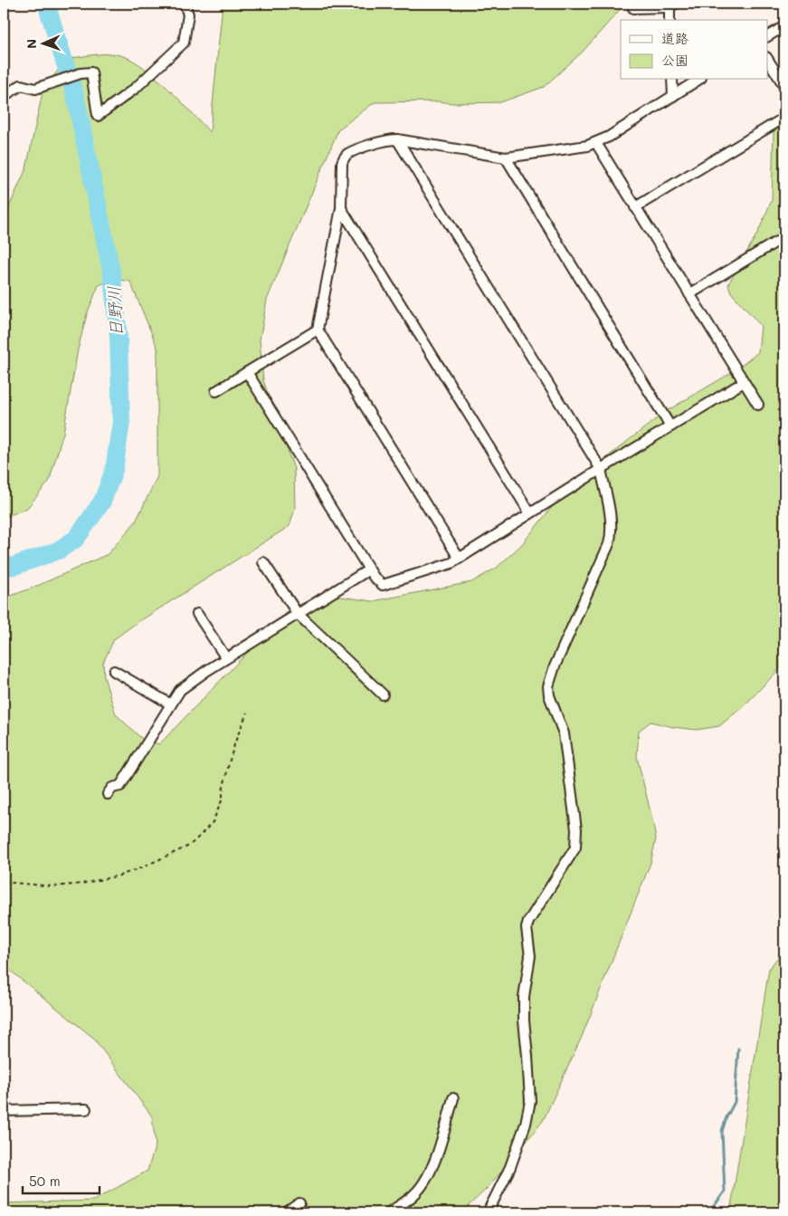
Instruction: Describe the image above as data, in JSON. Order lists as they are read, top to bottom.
{
  "water": ["日野川"],
  "legend": ["道路", "公園"],
  "scale_bar": "50 m",
  "north": "left"
}
